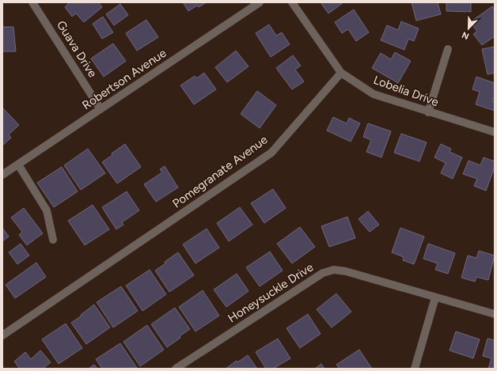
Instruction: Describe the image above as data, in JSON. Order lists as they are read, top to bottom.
{
  "streets": {
    "street": [
      "Guava Drive",
      "Robertson Avenue",
      "Lobelia Drive",
      "Pomegranate Avenue",
      "Honeysuckle Drive"
    ]
  },
  "crossings": [
    ["Guava Drive", "Robertson Avenue"],
    ["Lobelia Drive", "Pomegranate Avenue"]
  ],
  "north": "bottom left"
}
